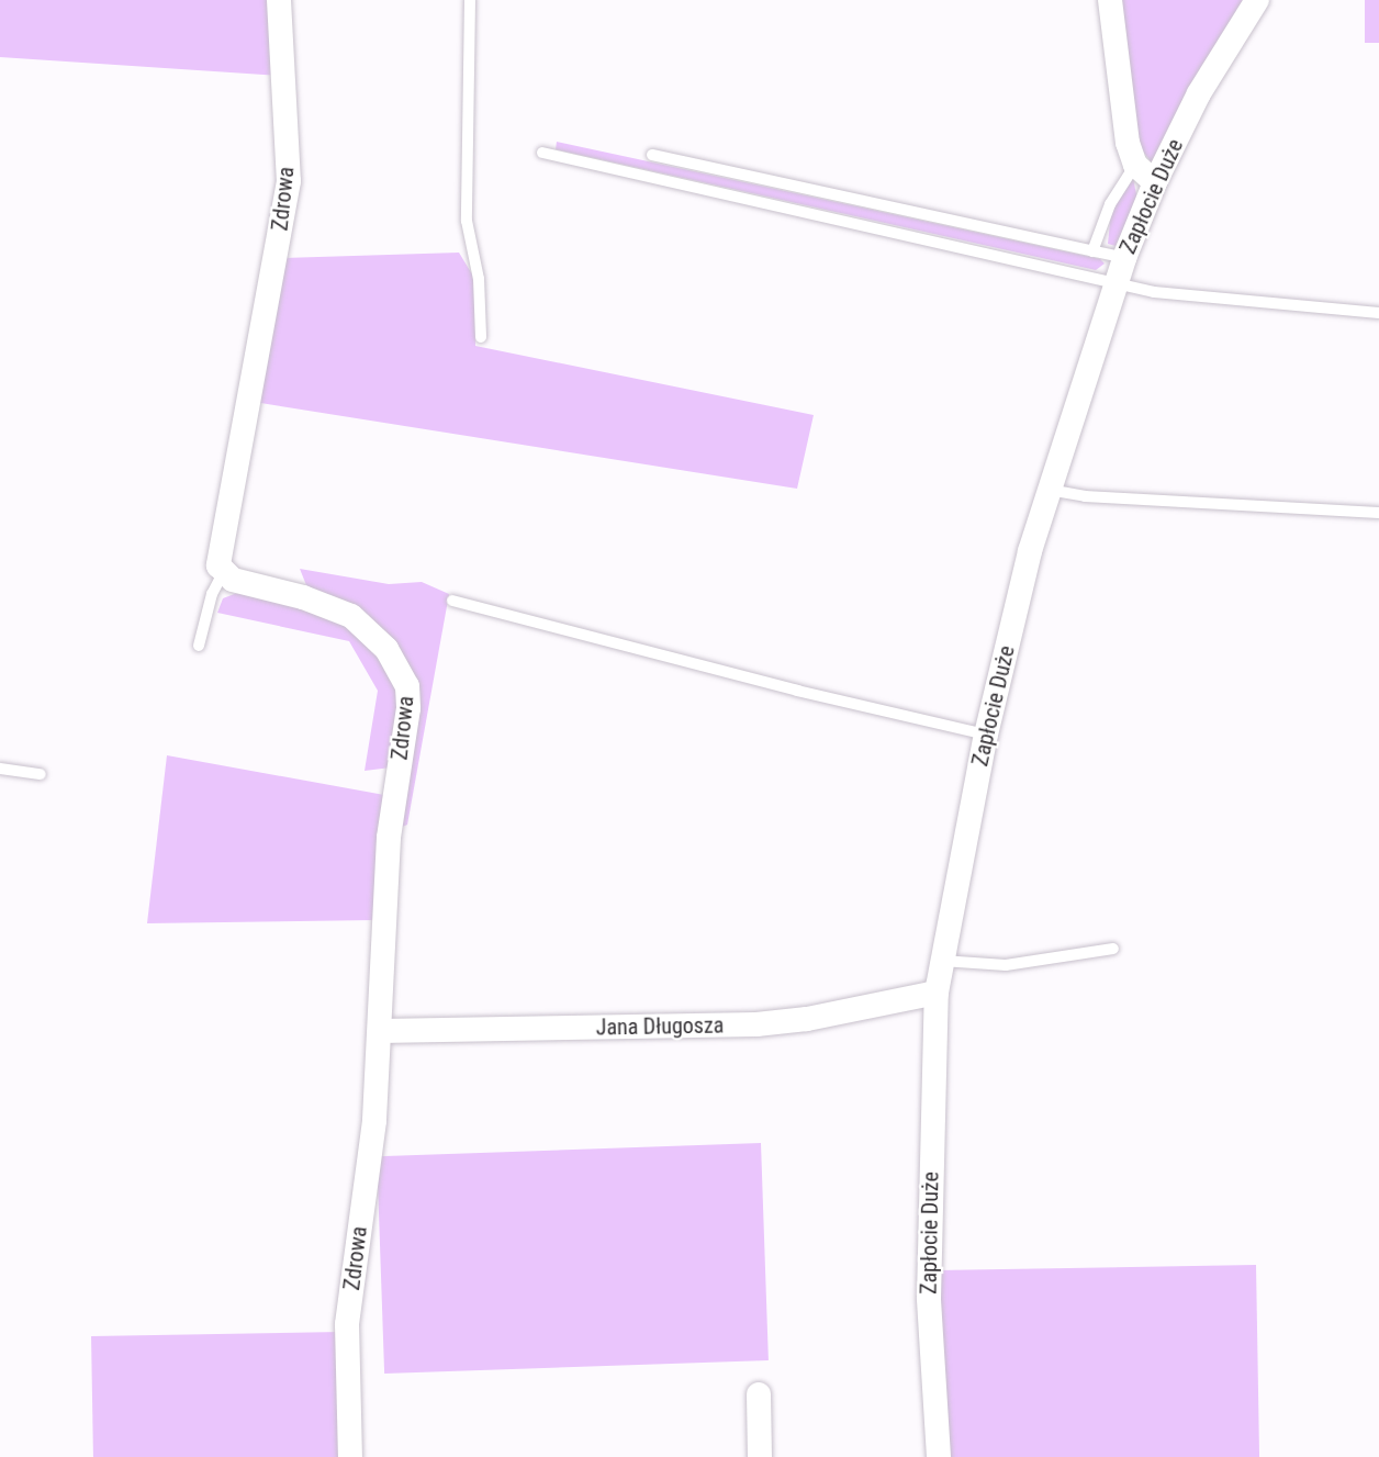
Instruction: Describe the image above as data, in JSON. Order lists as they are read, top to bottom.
{
  "streets": {
    "street": ["Zapłocie Duże", "Zdrowa", "Jana Długosza"]
  },
  "crossings": [
    ["Zapłocie Duże", "Jana Długosza"],
    ["Zdrowa", "Jana Długosza"]
  ]
}
